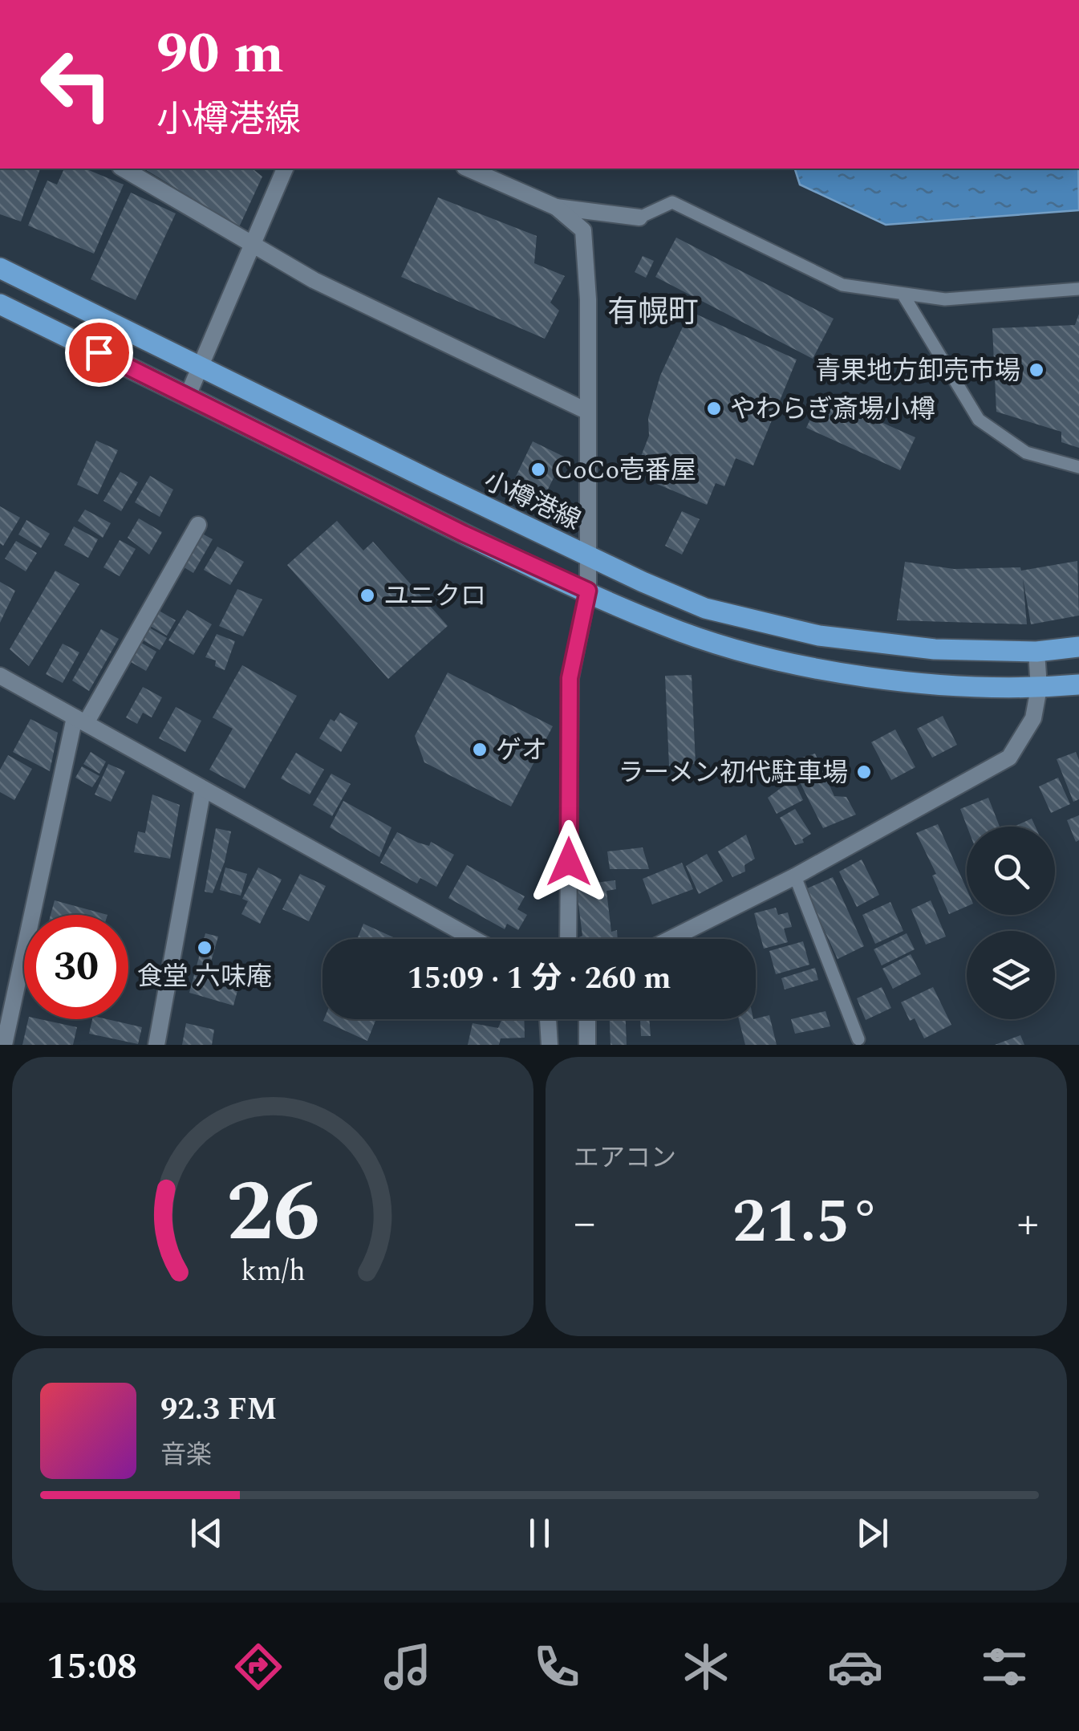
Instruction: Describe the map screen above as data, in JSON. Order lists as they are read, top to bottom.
{
  "streets": {
    "main road": ["小樽港線"]
  },
  "districts": ["有幌町"],
  "places": [
    "青果地方卸売市場",
    "やわらぎ斎場小樽",
    "CoCo壱番屋",
    "ユニクロ",
    "ゲオ",
    "ラーメン初代駐車場",
    "食堂 六味庵"
  ],
  "page": {
    "turn": ["90 m", "小樽港線"],
    "limit": "30",
    "trip": "15:09 · 1 分 · 260 m",
    "tile": "エアコン",
    "heat": ["−", "21.5°", "+"],
    "song": ["92.3 FM", "音楽"],
    "tabs": "15:08",
    "gauge": ["26", "km/h"]
  }
}
